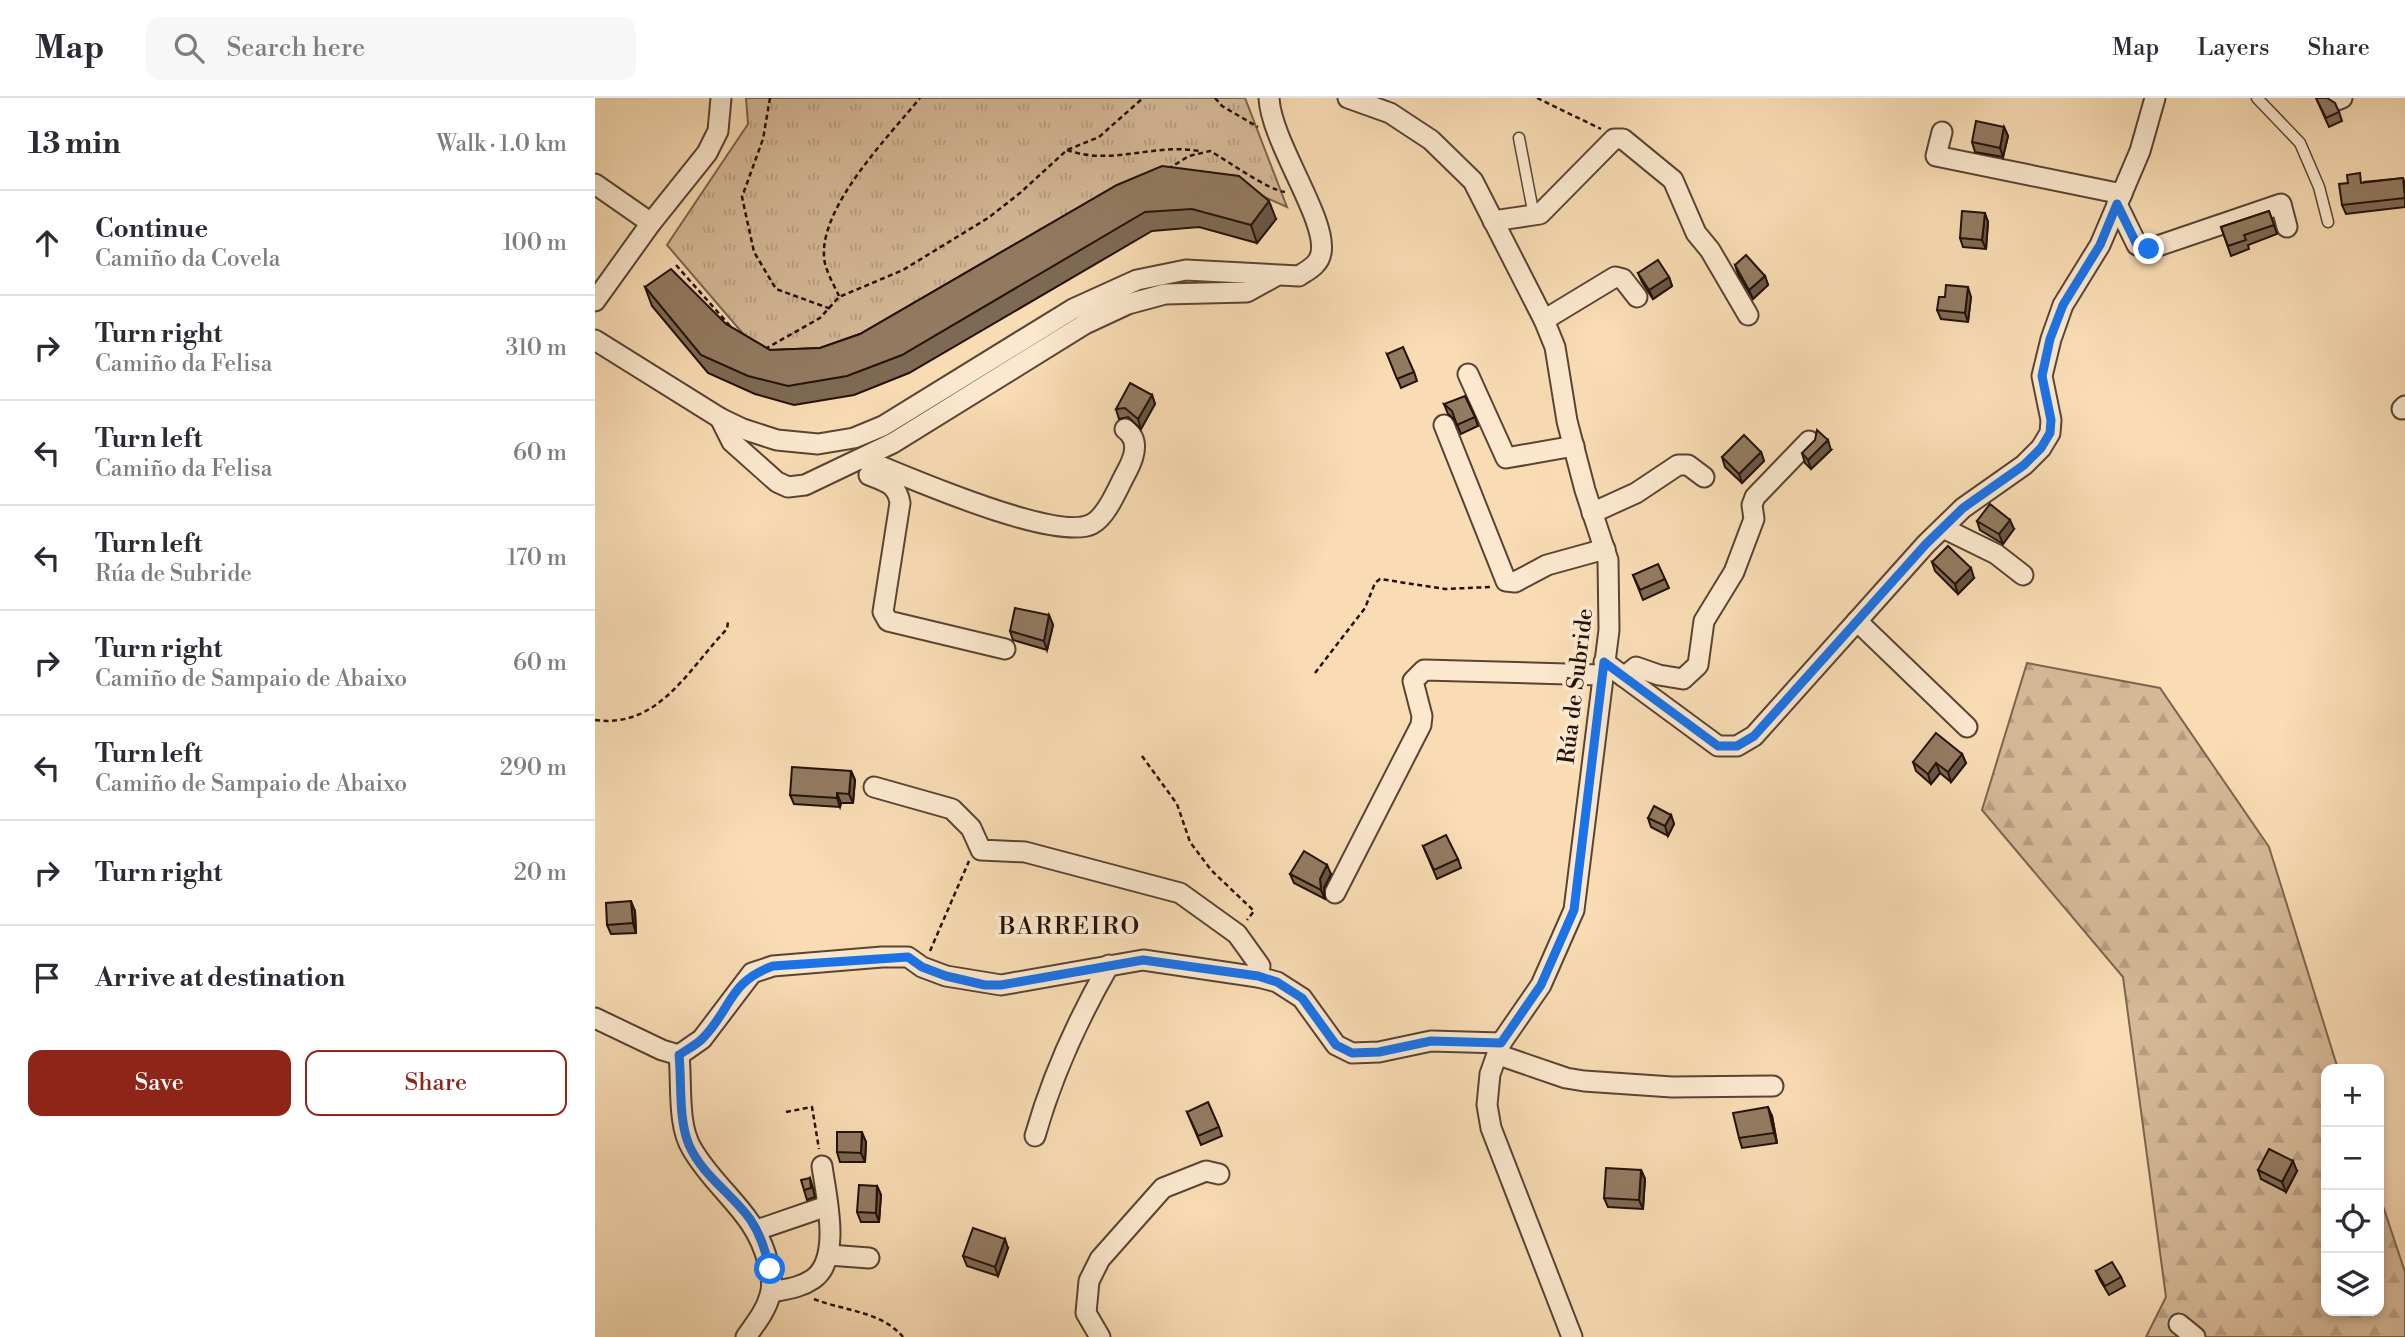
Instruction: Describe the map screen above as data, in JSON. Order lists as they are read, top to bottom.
{
  "streets": {
    "street": ["Rúa de Subride"]
  },
  "districts": ["BARREIRO"],
  "page": {
    "header": "Map",
    "search": "Search here",
    "nav": ["Map", "Layers", "Share"],
    "heading": ["13 min", "Walk · 1.0 km"],
    "list": [
      ["Continue", "Camiño da Covela", "100 m"],
      ["Turn right", "Camiño da Felisa", "310 m"],
      ["Turn left", "Camiño da Felisa", "60 m"],
      ["Turn left", "Rúa de Subride", "170 m"],
      ["Turn right", "Camiño de Sampaio de Abaixo", "60 m"],
      ["Turn left", "Camiño de Sampaio de Abaixo", "290 m"],
      ["Turn right", "20 m"],
      "Arrive at destination"
    ],
    "buttons": ["Save", "Share"],
    "map_buttons": ["+", "−"]
  }
}
